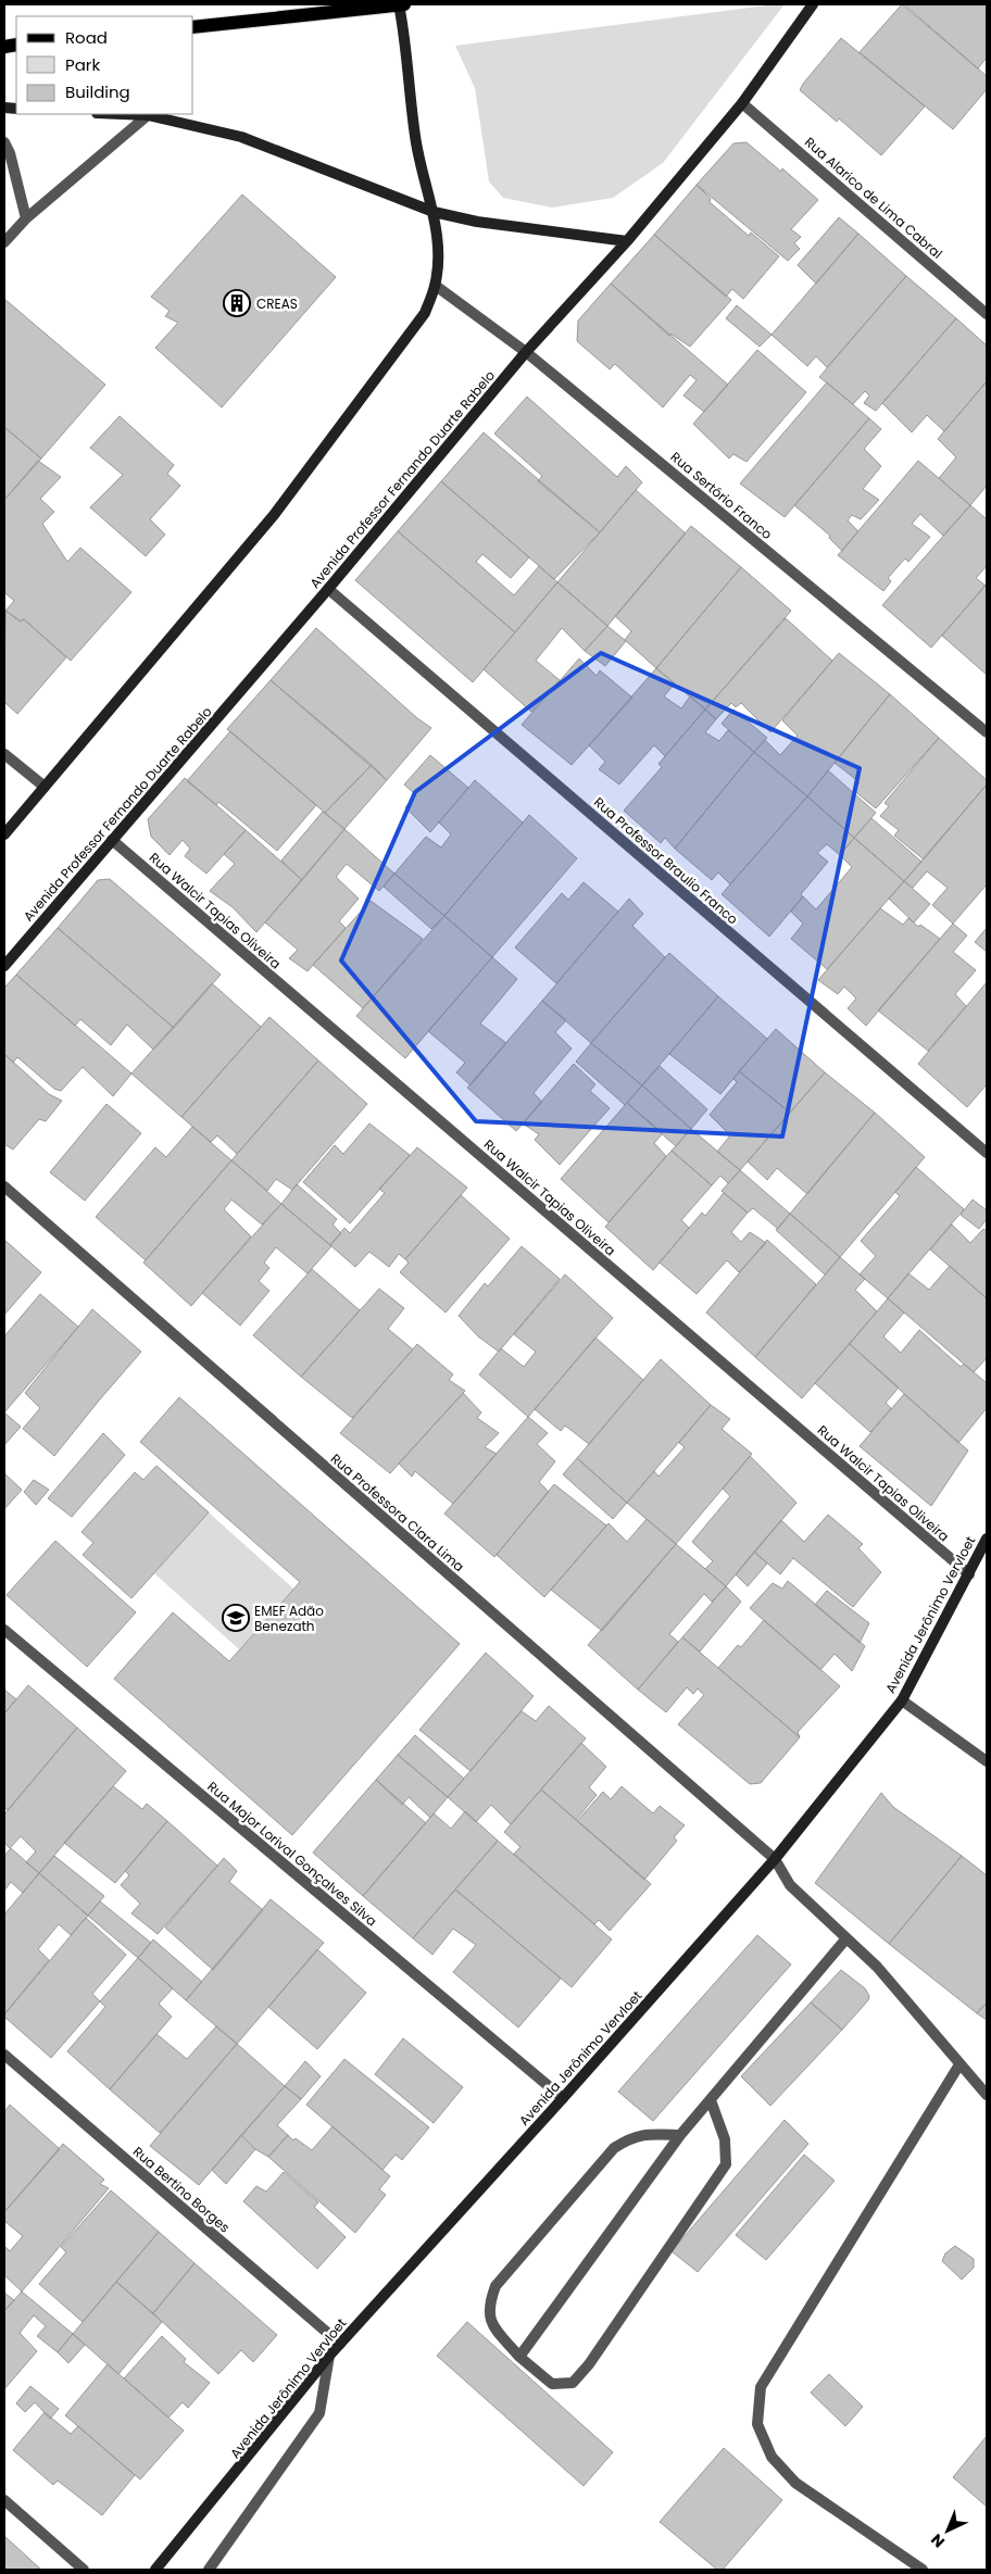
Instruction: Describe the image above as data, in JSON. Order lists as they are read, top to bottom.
{
  "streets": {
    "street": [
      "Rua Alarico de Lima Cabral",
      "Avenida Professor Fernando Duarte Rabelo",
      "Rua Sertório Franco",
      "Rua Professor Braulio Franco",
      "Rua Walcir Tapias Oliveira",
      "Rua Professora Clara Lima",
      "Avenida Jerônimo Vervloet",
      "Rua Major Lorival Gonçalves Silva",
      "Rua Bertino Borges"
    ]
  },
  "crossings": [
    ["Rua Alarico de Lima Cabral", "Avenida Professor Fernando Duarte Rabelo"],
    ["Avenida Professor Fernando Duarte Rabelo", "Rua Sertório Franco"],
    ["Avenida Professor Fernando Duarte Rabelo", "Rua Professor Braulio Franco"],
    ["Avenida Professor Fernando Duarte Rabelo", "Rua Walcir Tapias Oliveira"],
    ["Rua Walcir Tapias Oliveira", "Avenida Jerônimo Vervloet"],
    ["Rua Professora Clara Lima", "Avenida Jerônimo Vervloet"],
    ["Avenida Jerônimo Vervloet", "Rua Major Lorival Gonçalves Silva"],
    ["Avenida Jerônimo Vervloet", "Rua Bertino Borges"]
  ],
  "places": {
    "building": ["CREAS"],
    "school or university": ["EMEF Adão Benezath"]
  },
  "legend": ["Road", "Park", "Building"],
  "north": "bottom left"
}
